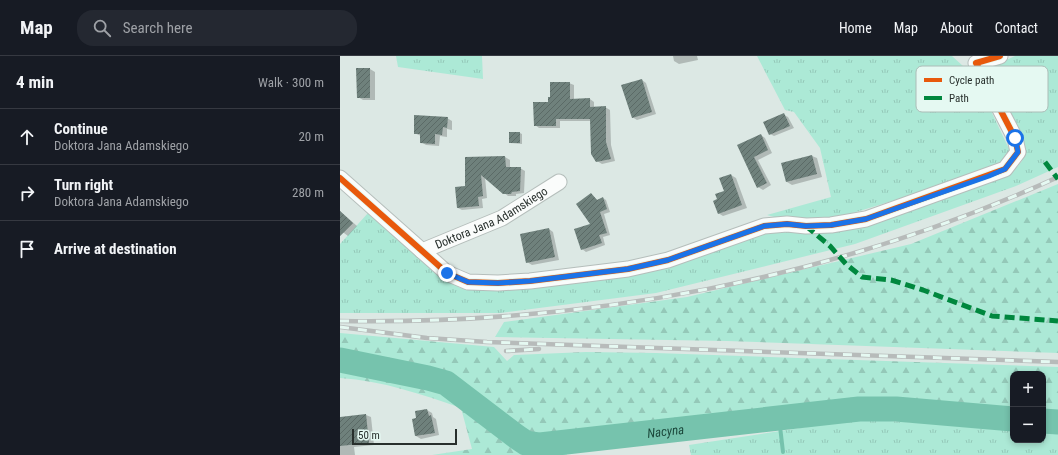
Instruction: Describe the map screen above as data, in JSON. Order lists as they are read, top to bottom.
{
  "streets": {
    "street": ["Doktora Jana Adamskiego"]
  },
  "water": ["Nacyna"],
  "legend": ["Cycle path", "Path"],
  "scale_bar": "50 m",
  "page": {
    "header": "Map",
    "search": "Search here",
    "nav": [
      "Home",
      "Map",
      "About",
      "Contact"
    ],
    "heading": ["4 min", "Walk · 300 m"],
    "list": [
      ["Continue", "Doktora Jana Adamskiego", "20 m"],
      ["Turn right", "Doktora Jana Adamskiego", "280 m"],
      "Arrive at destination"
    ],
    "map_buttons": ["+", "−"],
    "scale": "50 m"
  }
}
